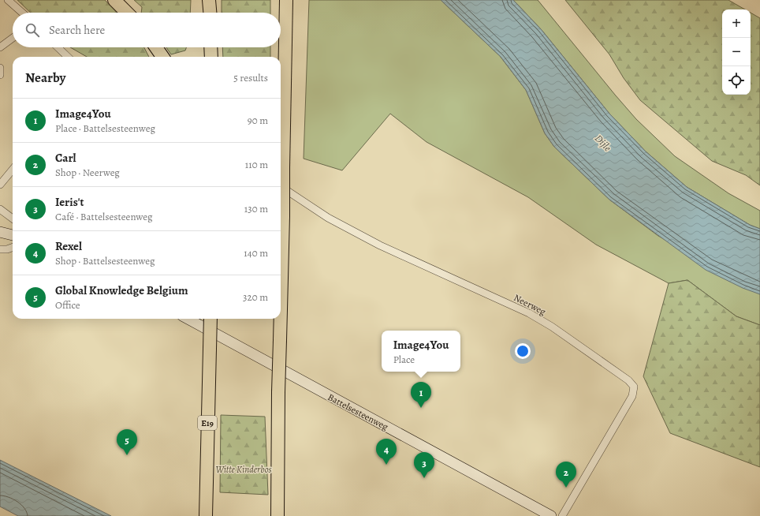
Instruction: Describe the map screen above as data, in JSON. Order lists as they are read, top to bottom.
{
  "streets": {
    "highway": ["E19"],
    "main road": ["Battelsesteenweg"],
    "street": ["Neerweg"]
  },
  "water": ["Dijle"],
  "parks": ["Witte Kinderbos"],
  "page": {
    "map_buttons": ["+", "−"],
    "search": "Search here",
    "heading": ["Nearby", "5 results"],
    "list": [
      {
        "mark": "1",
        "name": "Image4You",
        "note": "Place · Battelsesteenweg",
        "value": "90 m"
      },
      {
        "mark": "2",
        "name": "Carl",
        "note": "Shop · Neerweg",
        "value": "110 m"
      },
      {
        "mark": "3",
        "name": "Ieris't",
        "note": "Café · Battelsesteenweg",
        "value": "130 m"
      },
      {
        "mark": "4",
        "name": "Rexel",
        "note": "Shop · Battelsesteenweg",
        "value": "140 m"
      },
      {
        "mark": "5",
        "name": "Global Knowledge Belgium",
        "note": "Office",
        "value": "320 m"
      }
    ],
    "popup": ["Image4You", "Place"],
    "pins": [
      "1",
      "5",
      "4",
      "3",
      "2"
    ]
  }
}
